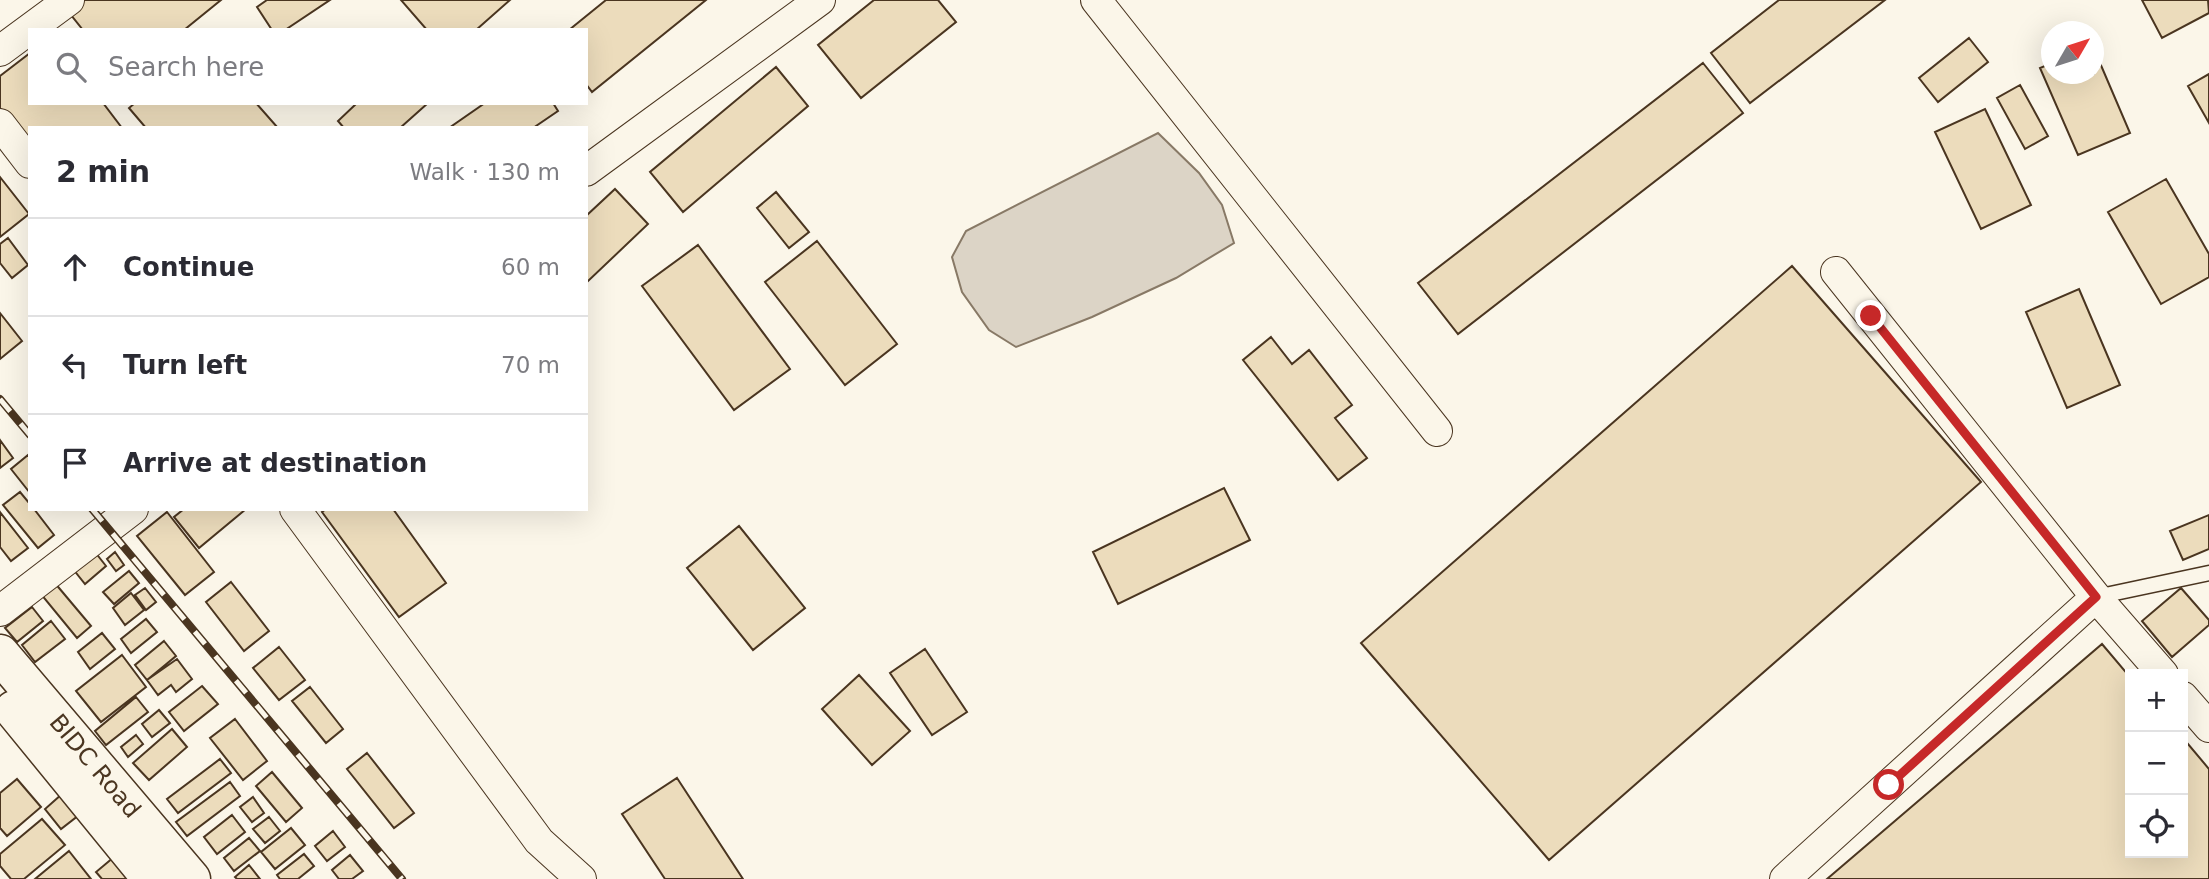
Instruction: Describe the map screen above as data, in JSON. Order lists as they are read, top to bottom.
{
  "streets": {
    "main road": ["BIDC Road"]
  },
  "north": "top right",
  "page": {
    "search": "Search here",
    "heading": ["2 min", "Walk · 130 m"],
    "list": [
      ["Continue", "60 m"],
      ["Turn left", "70 m"],
      "Arrive at destination"
    ],
    "map_buttons": ["+", "−"]
  }
}
